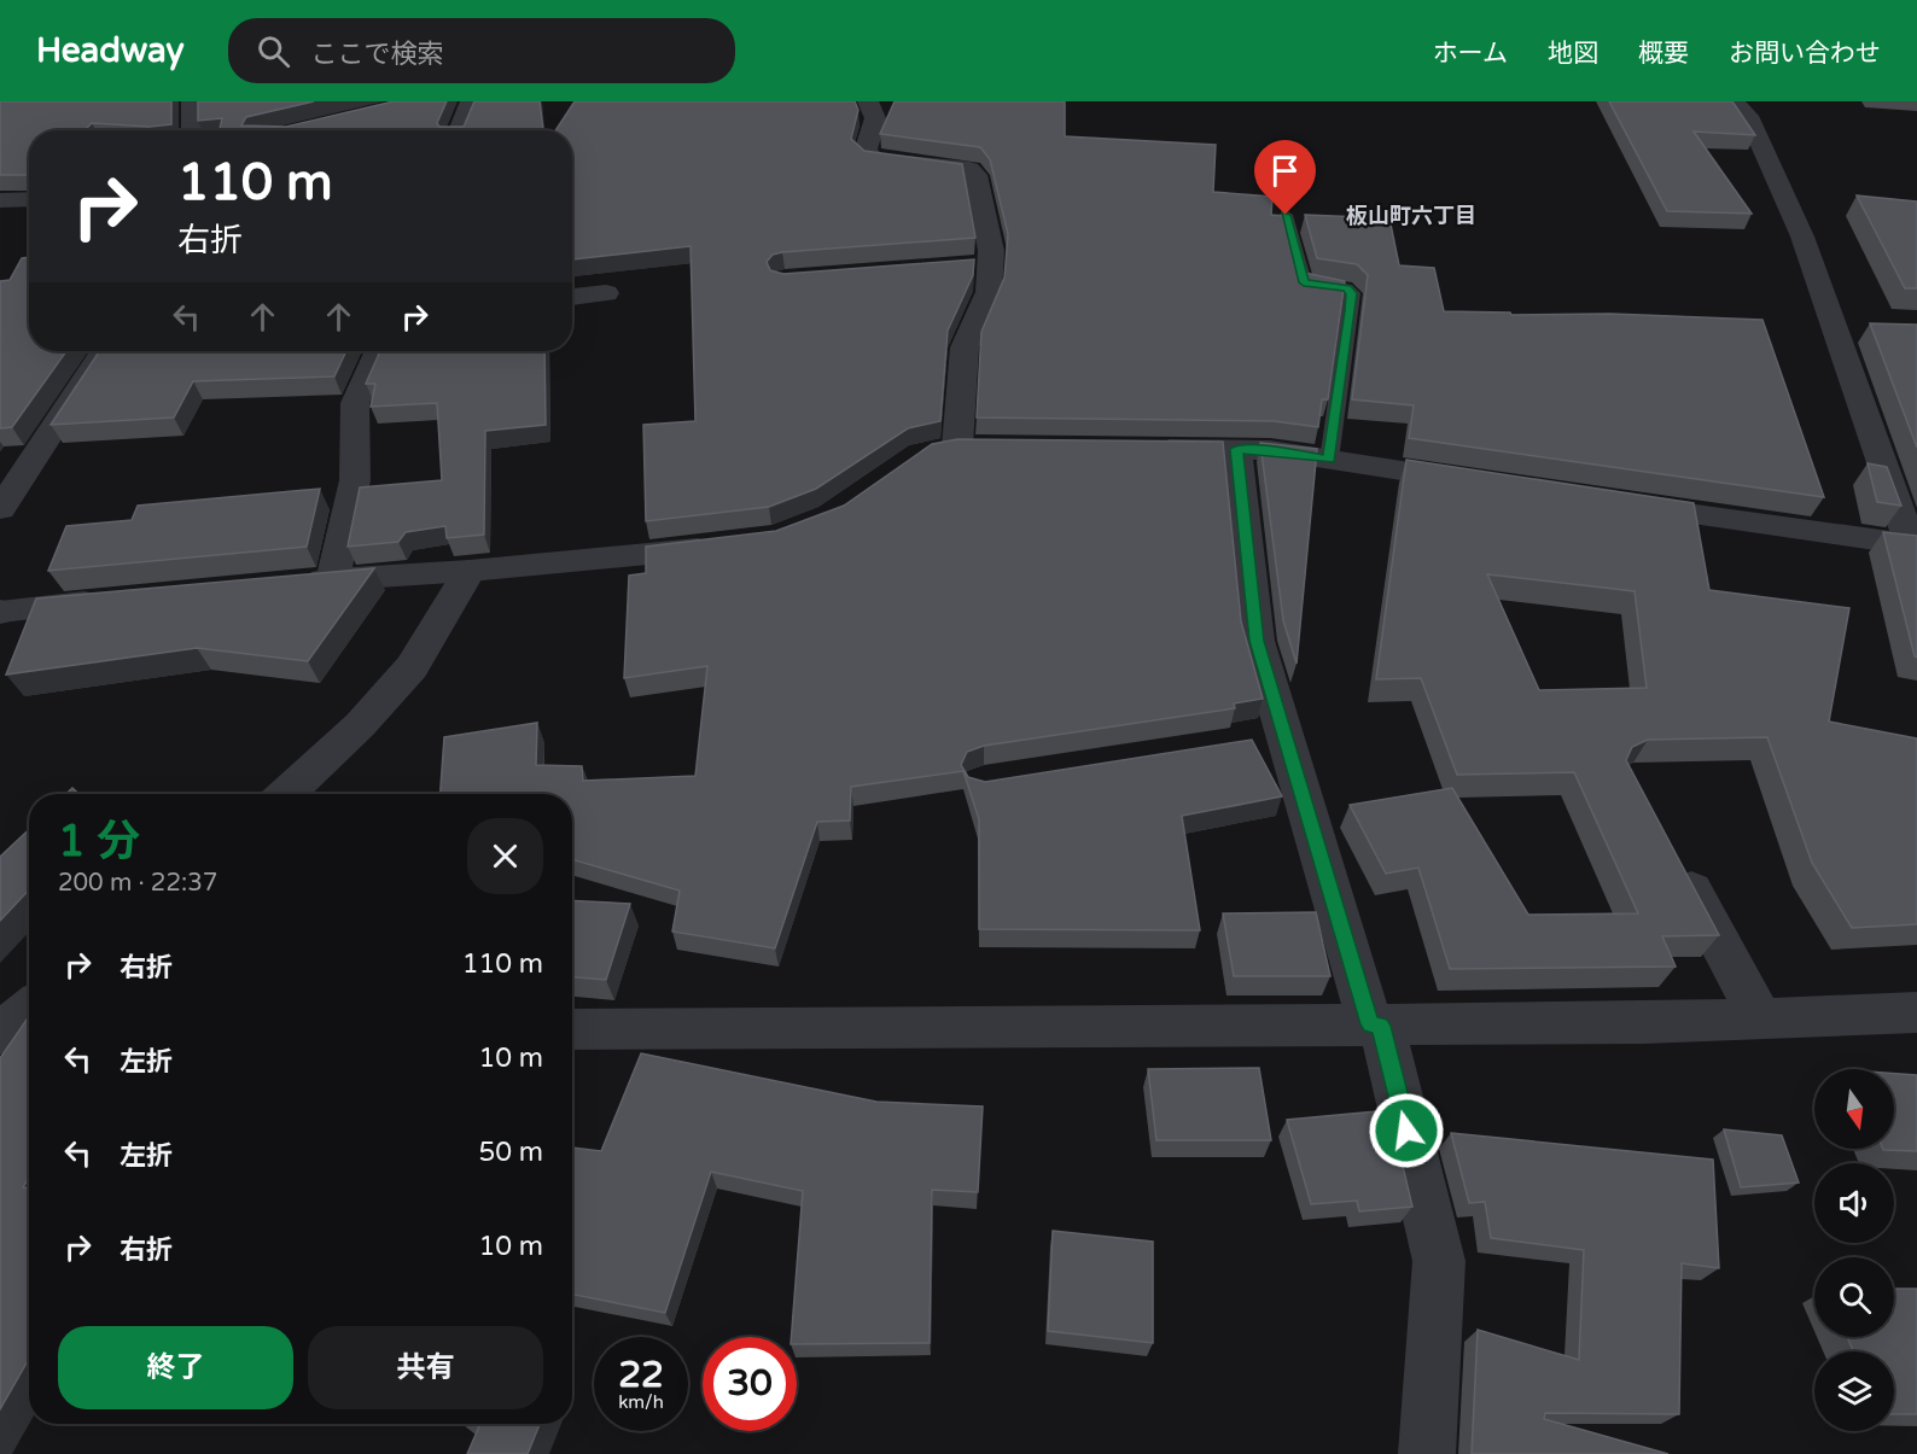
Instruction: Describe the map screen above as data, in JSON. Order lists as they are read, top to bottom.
{
  "districts": ["板山町六丁目"],
  "north": "bottom",
  "page": {
    "header": "Headway",
    "search": "ここで検索",
    "nav": [
      "ホーム",
      "地図",
      "概要",
      "お問い合わせ"
    ],
    "turn": ["110 m", "右折"],
    "heading": ["1 分", "200 m · 22:37"],
    "list": [
      {
        "name": "右折",
        "value": "110 m"
      },
      {
        "name": "左折",
        "value": "10 m"
      },
      {
        "name": "左折",
        "value": "50 m"
      },
      {
        "name": "右折",
        "value": "10 m"
      }
    ],
    "buttons": ["終了", "共有"],
    "speed": "22 km/h",
    "limit": "30"
  }
}
